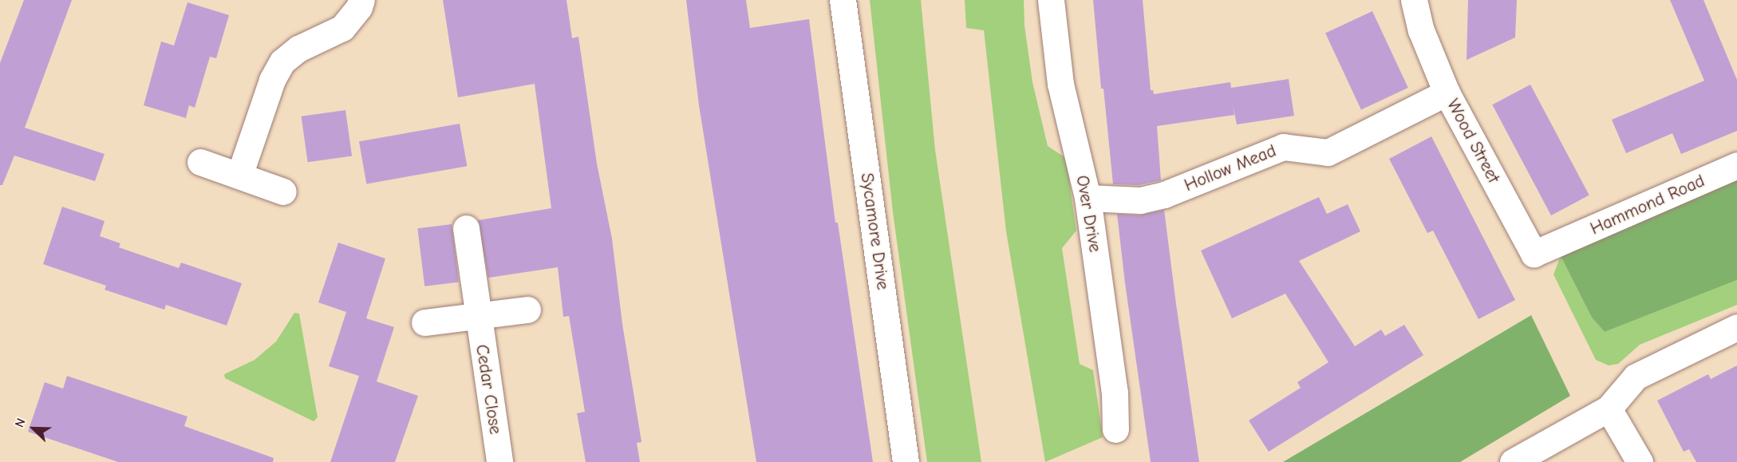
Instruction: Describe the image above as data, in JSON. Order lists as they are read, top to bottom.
{
  "streets": {
    "street": [
      "Wood Street",
      "Hollow Mead",
      "Hammond Road",
      "Over Drive",
      "Sycamore Drive",
      "Cedar Close"
    ]
  },
  "crossings": [
    ["Wood Street", "Hollow Mead"],
    ["Wood Street", "Hammond Road"],
    ["Hollow Mead", "Over Drive"]
  ],
  "north": "top left"
}
